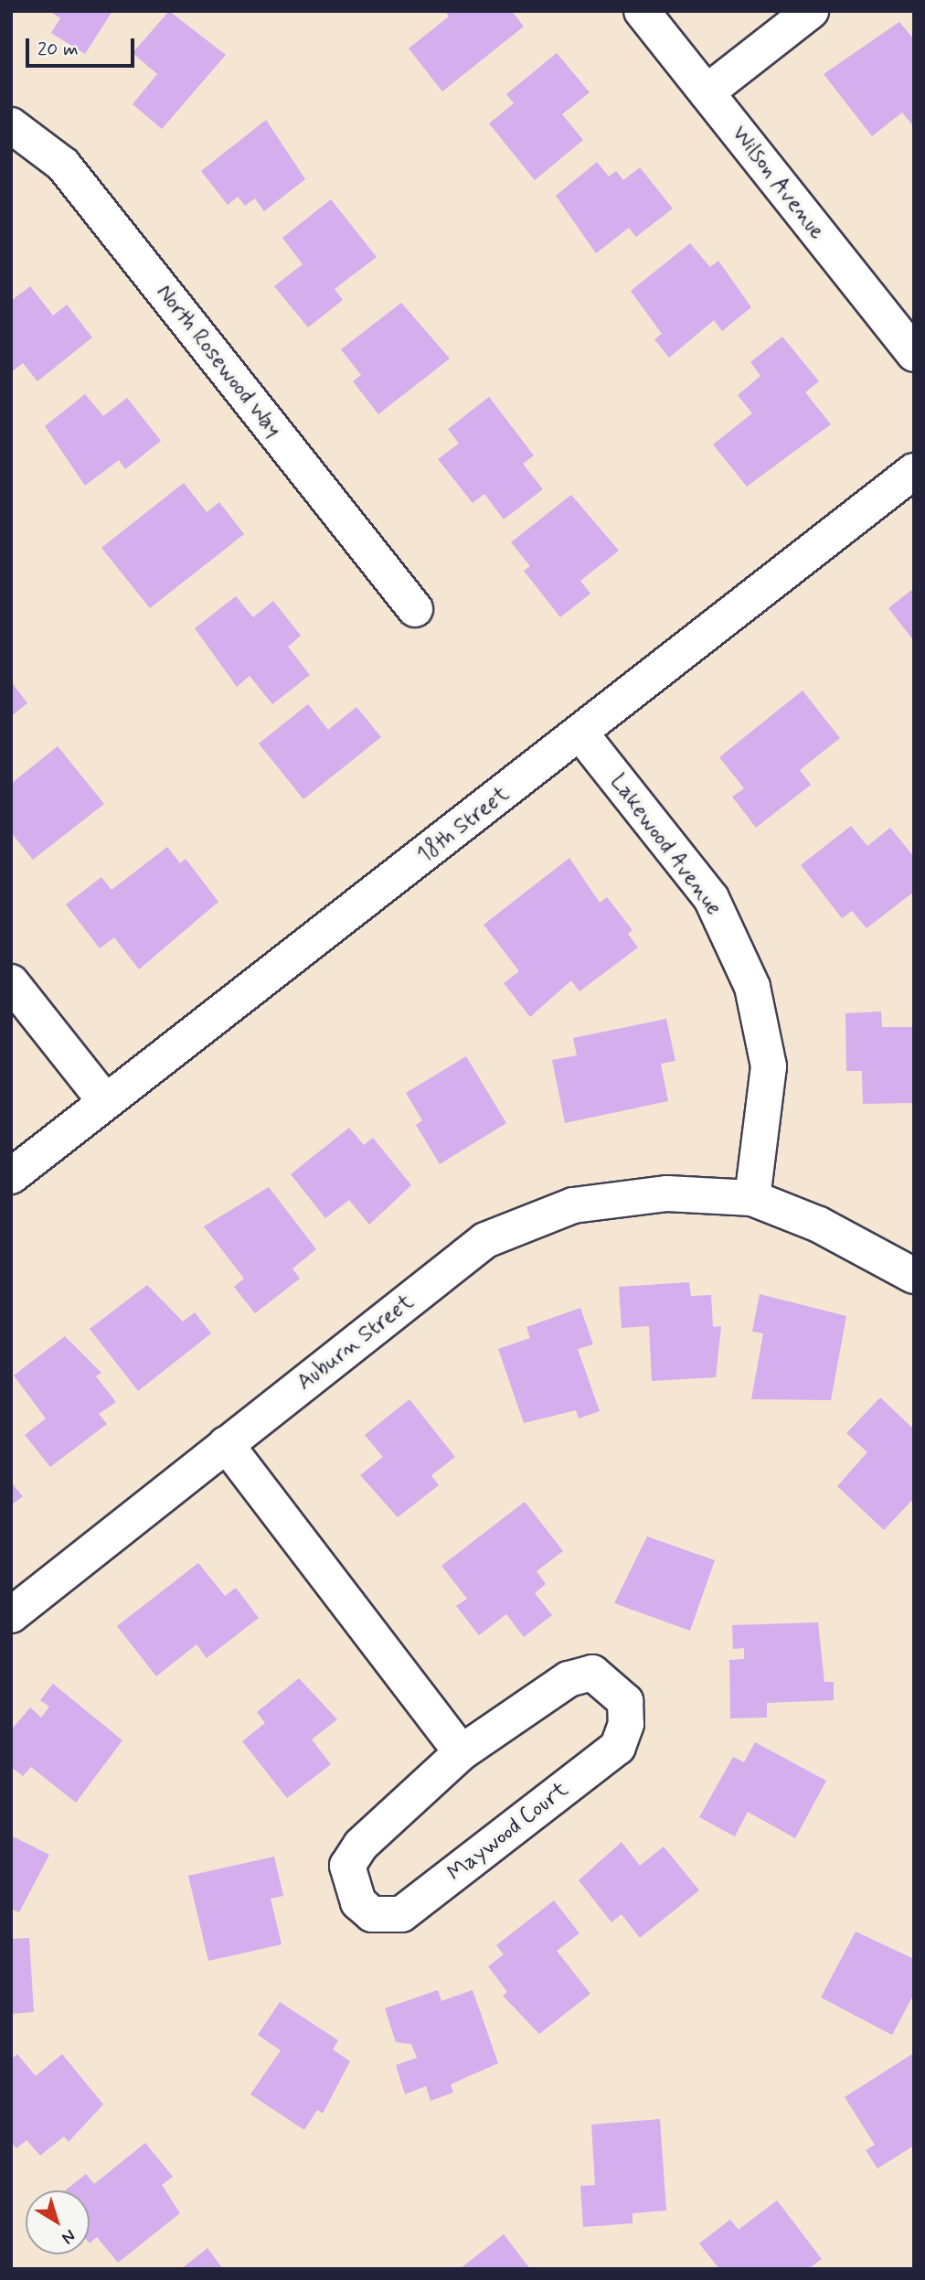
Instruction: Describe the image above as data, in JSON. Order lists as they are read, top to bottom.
{
  "streets": {
    "street": [
      "Wilson Avenue",
      "North Rosewood Way",
      "18th Street",
      "Lakewood Avenue",
      "Auburn Street",
      "Maywood Court"
    ]
  },
  "crossings": [
    ["18th Street", "Lakewood Avenue"],
    ["Lakewood Avenue", "Auburn Street"]
  ],
  "scale_bar": "20 m",
  "north": "bottom right"
}
